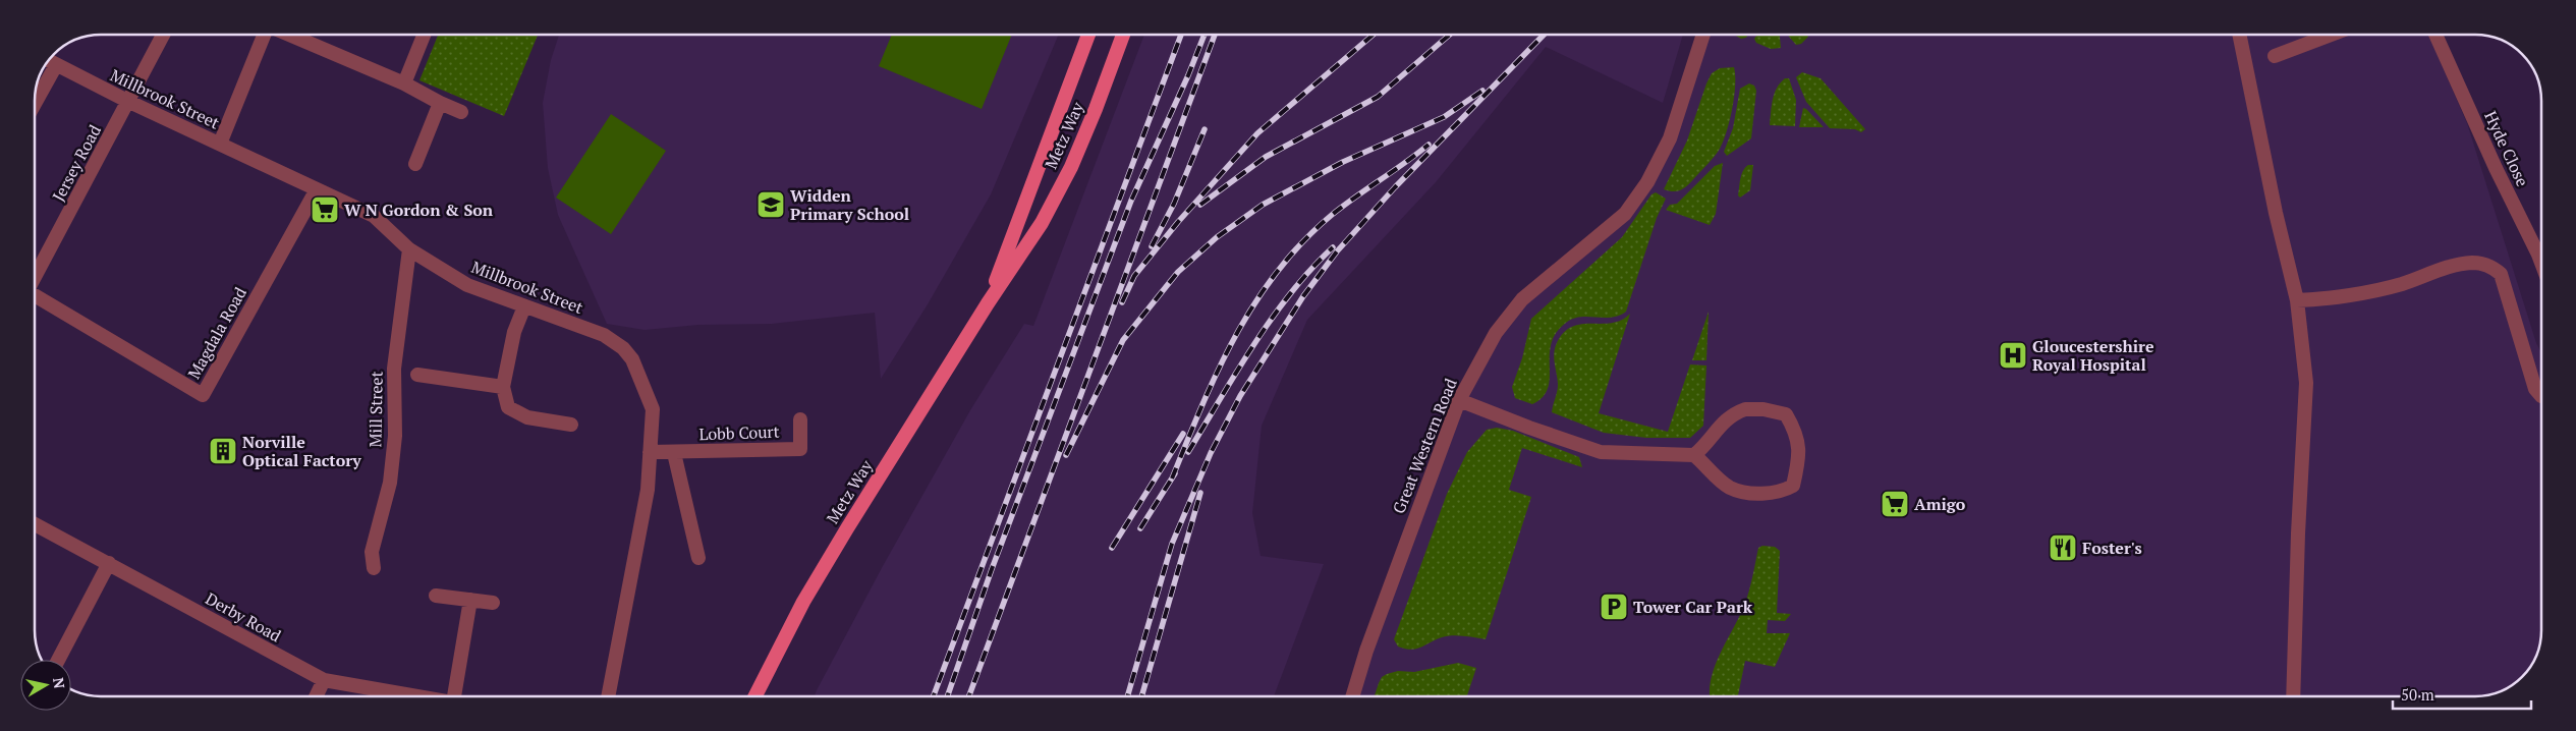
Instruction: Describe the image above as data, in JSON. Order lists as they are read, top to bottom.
{
  "streets": {
    "main road": ["Metz Way"],
    "street": [
      "Millbrook Street",
      "Hyde Close",
      "Jersey Road",
      "Magdala Road",
      "Mill Street",
      "Lobb Court",
      "Great Western Road",
      "Derby Road"
    ]
  },
  "crossings": [
    ["Millbrook Street", "Jersey Road"],
    ["Millbrook Street", "Magdala Road"],
    ["Millbrook Street", "Mill Street"],
    ["Millbrook Street", "Lobb Court"]
  ],
  "places": {
    "school or university": ["Widden Primary School"],
    "supermarket": ["W N Gordon & Son", "Amigo"],
    "hospital": ["Gloucestershire Royal Hospital"],
    "building": ["Norville Optical Factory"],
    "restaurant": ["Foster's"],
    "parking": ["Tower Car Park"]
  },
  "scale_bar": "50 m",
  "north": "right"
}
